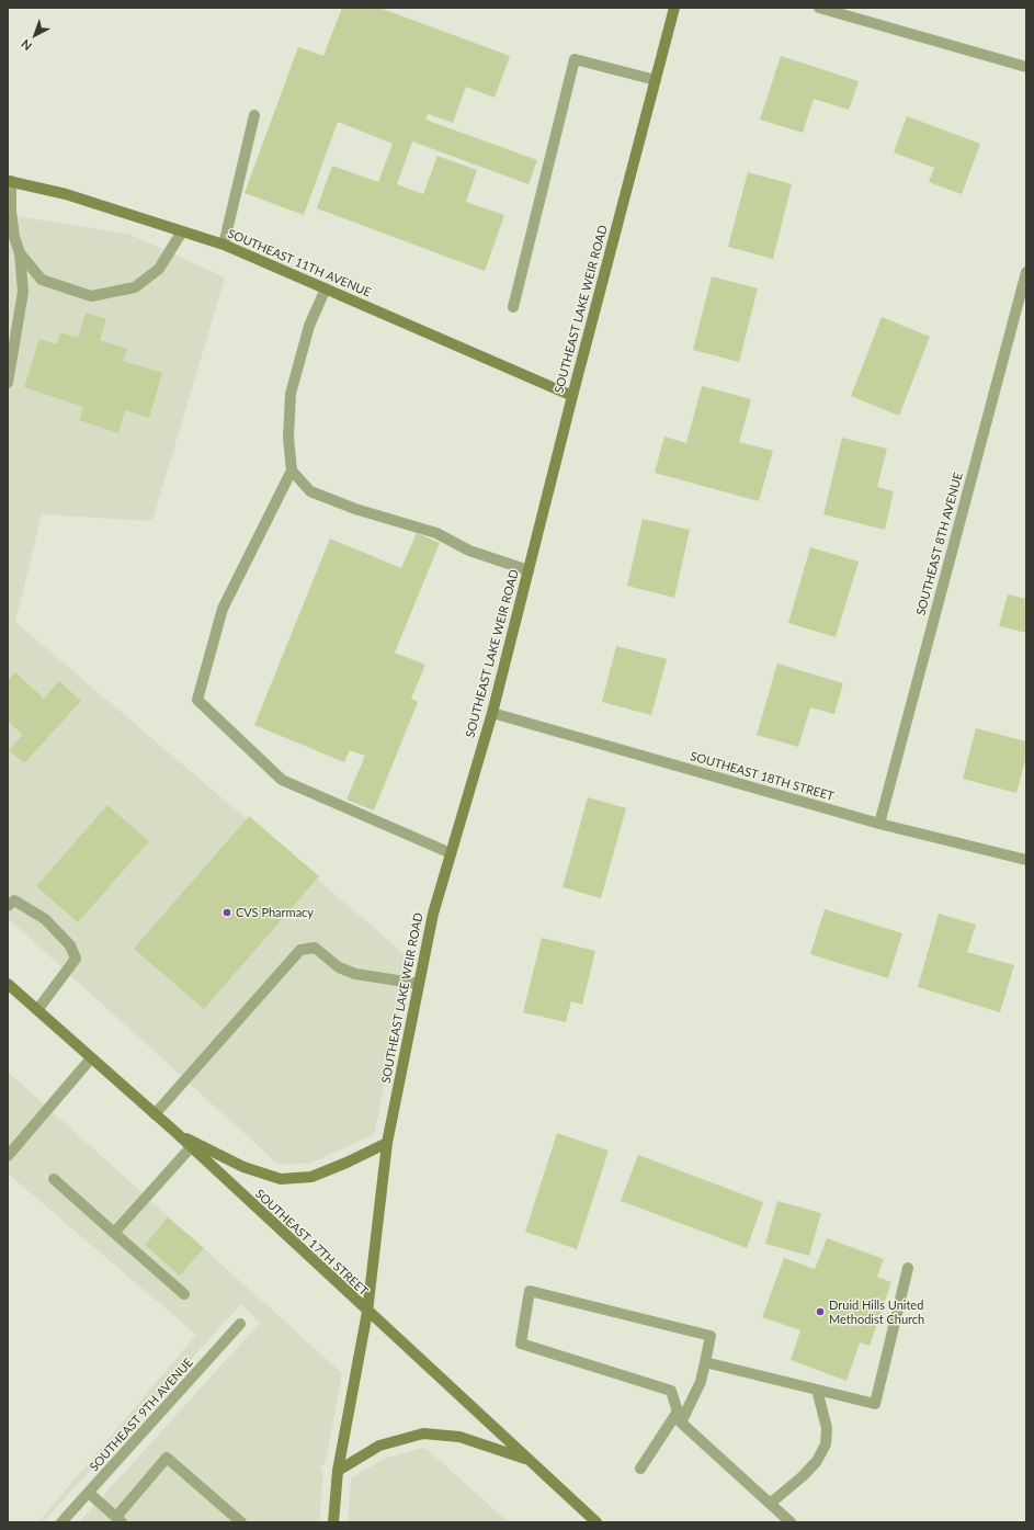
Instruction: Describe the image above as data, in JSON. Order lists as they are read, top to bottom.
{
  "streets": {
    "main road": ["SOUTHEAST 11TH AVENUE", "SOUTHEAST LAKE WEIR ROAD", "SOUTHEAST 17TH STREET"],
    "street": ["SOUTHEAST 8TH AVENUE", "SOUTHEAST 18TH STREET", "SOUTHEAST 9TH AVENUE"]
  },
  "crossings": [
    ["SOUTHEAST 11TH AVENUE", "SOUTHEAST LAKE WEIR ROAD"],
    ["SOUTHEAST LAKE WEIR ROAD", "SOUTHEAST 18TH STREET"],
    ["SOUTHEAST LAKE WEIR ROAD", "SOUTHEAST 17TH STREET"],
    ["SOUTHEAST 8TH AVENUE", "SOUTHEAST 18TH STREET"]
  ],
  "places": ["CVS Pharmacy", "Druid Hills United Methodist Church"],
  "north": "bottom left"
}
